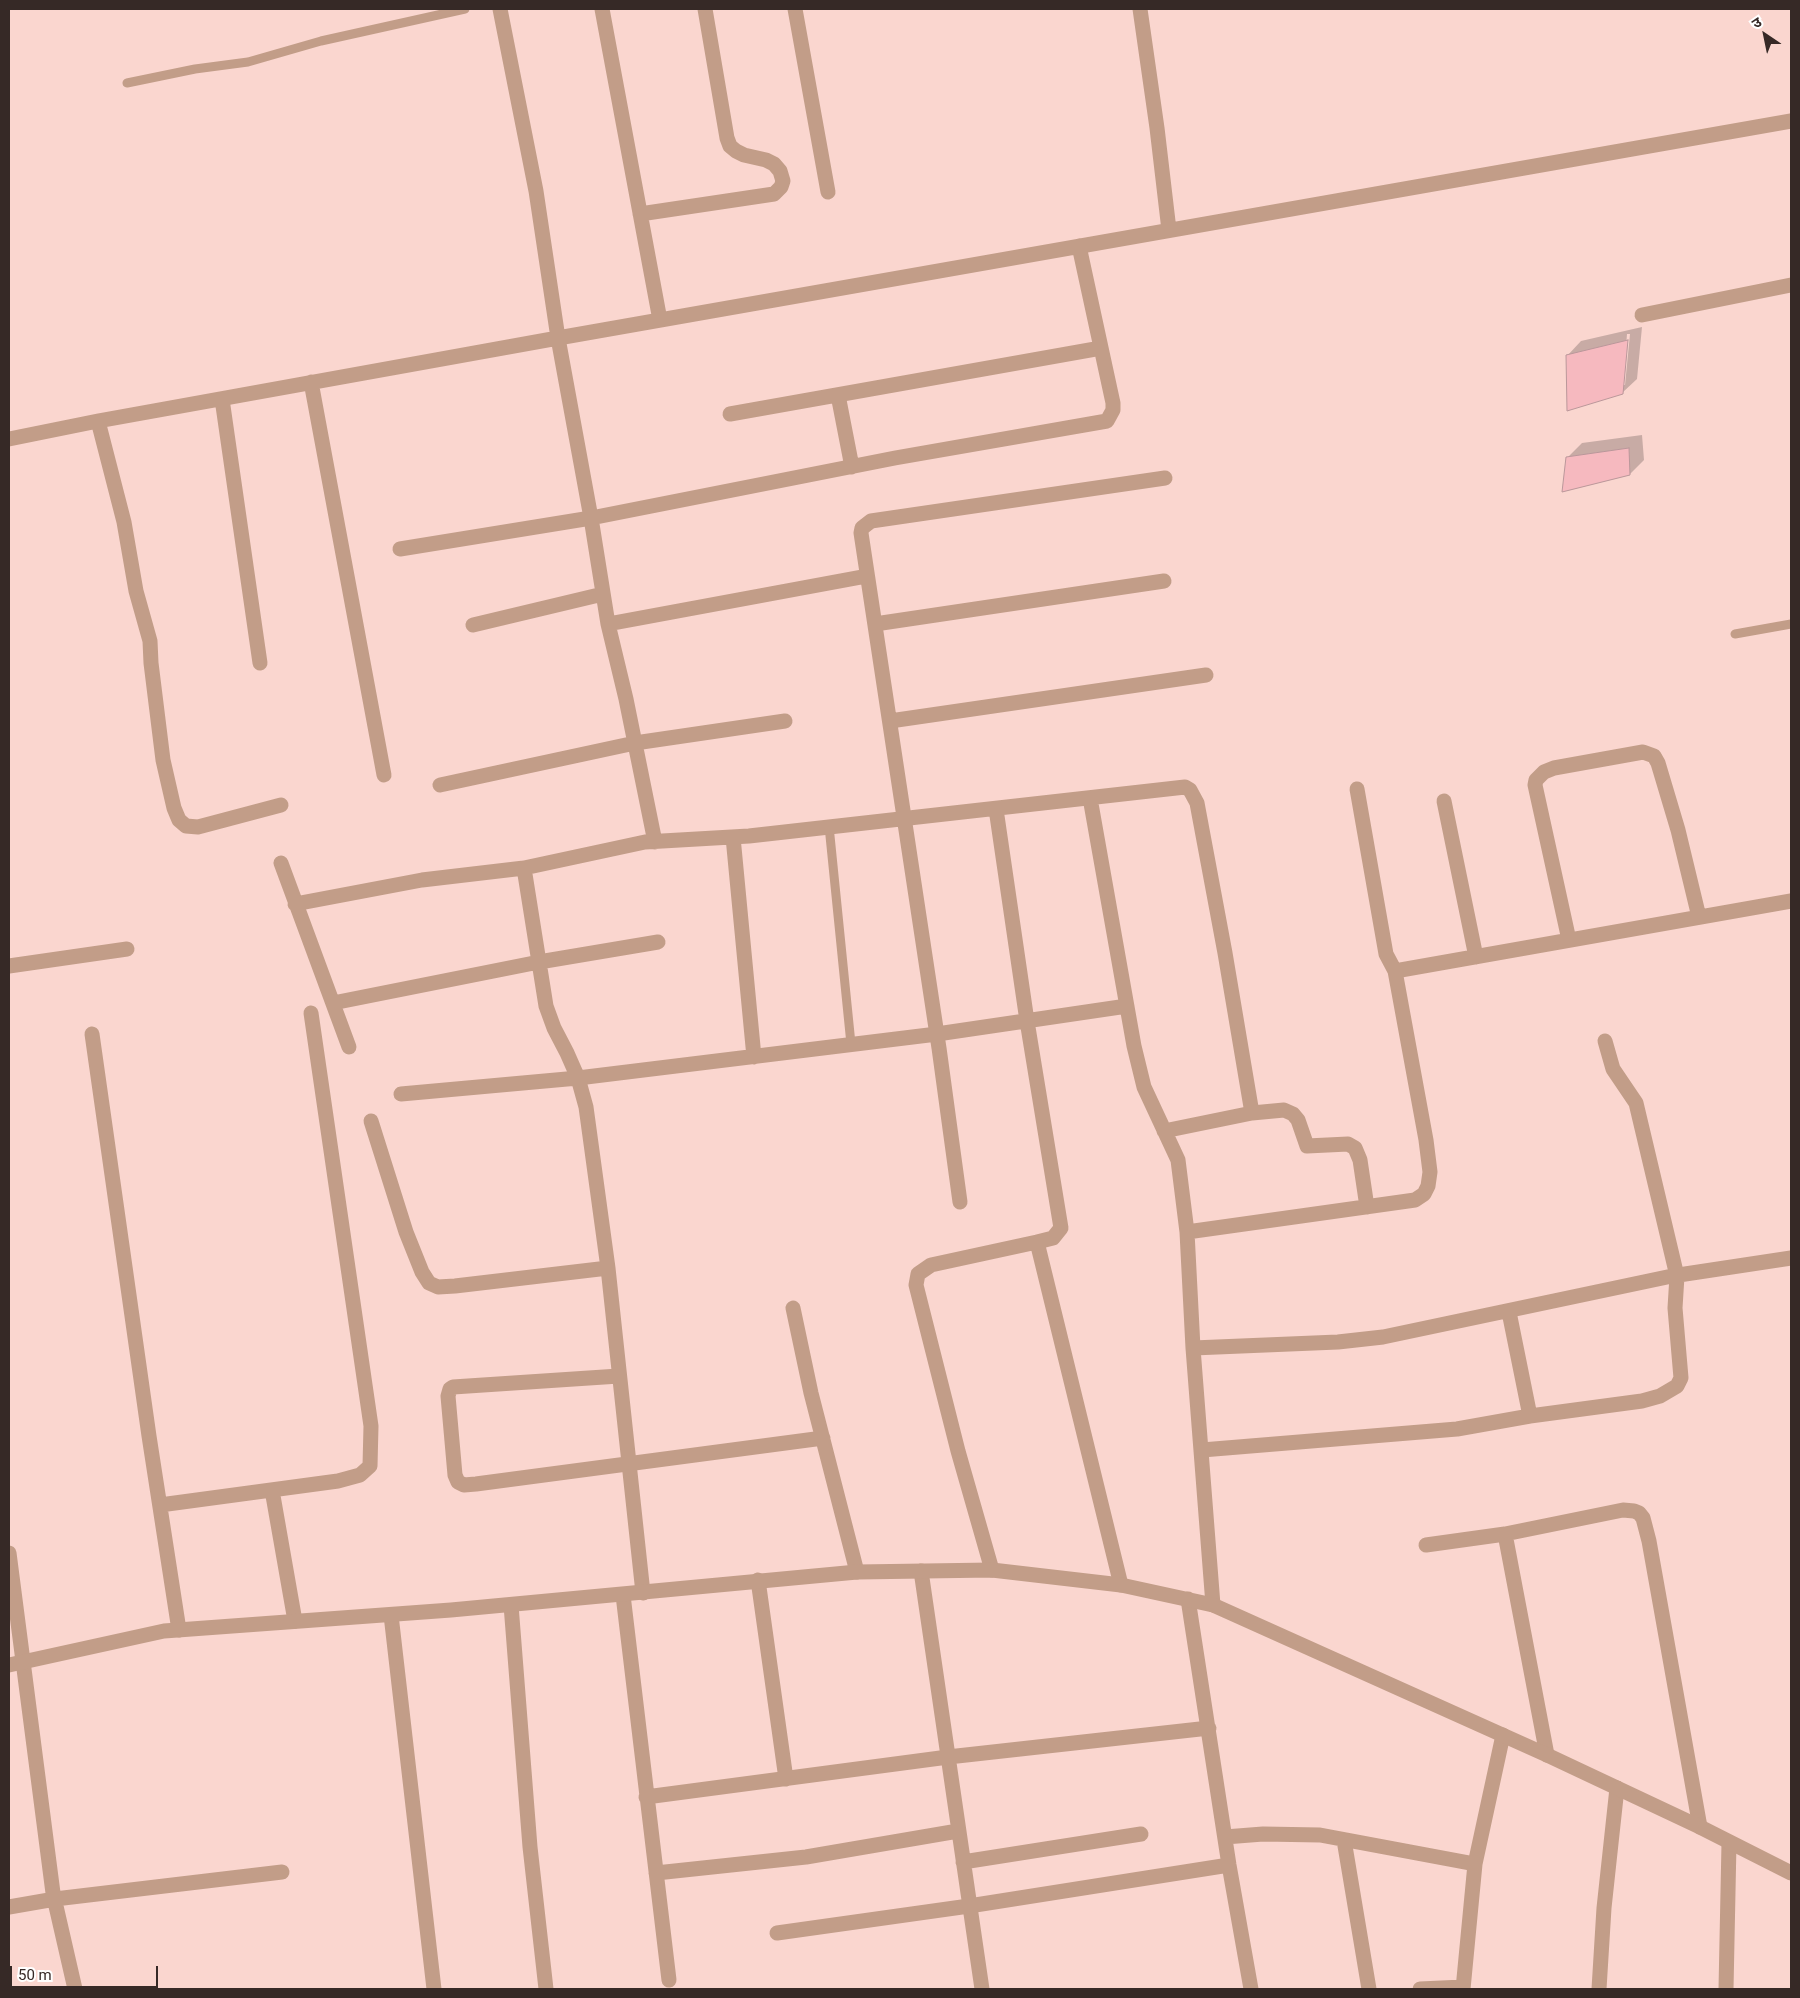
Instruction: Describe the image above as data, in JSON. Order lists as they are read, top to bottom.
{
  "scale_bar": "50 m",
  "north": "top left"
}
